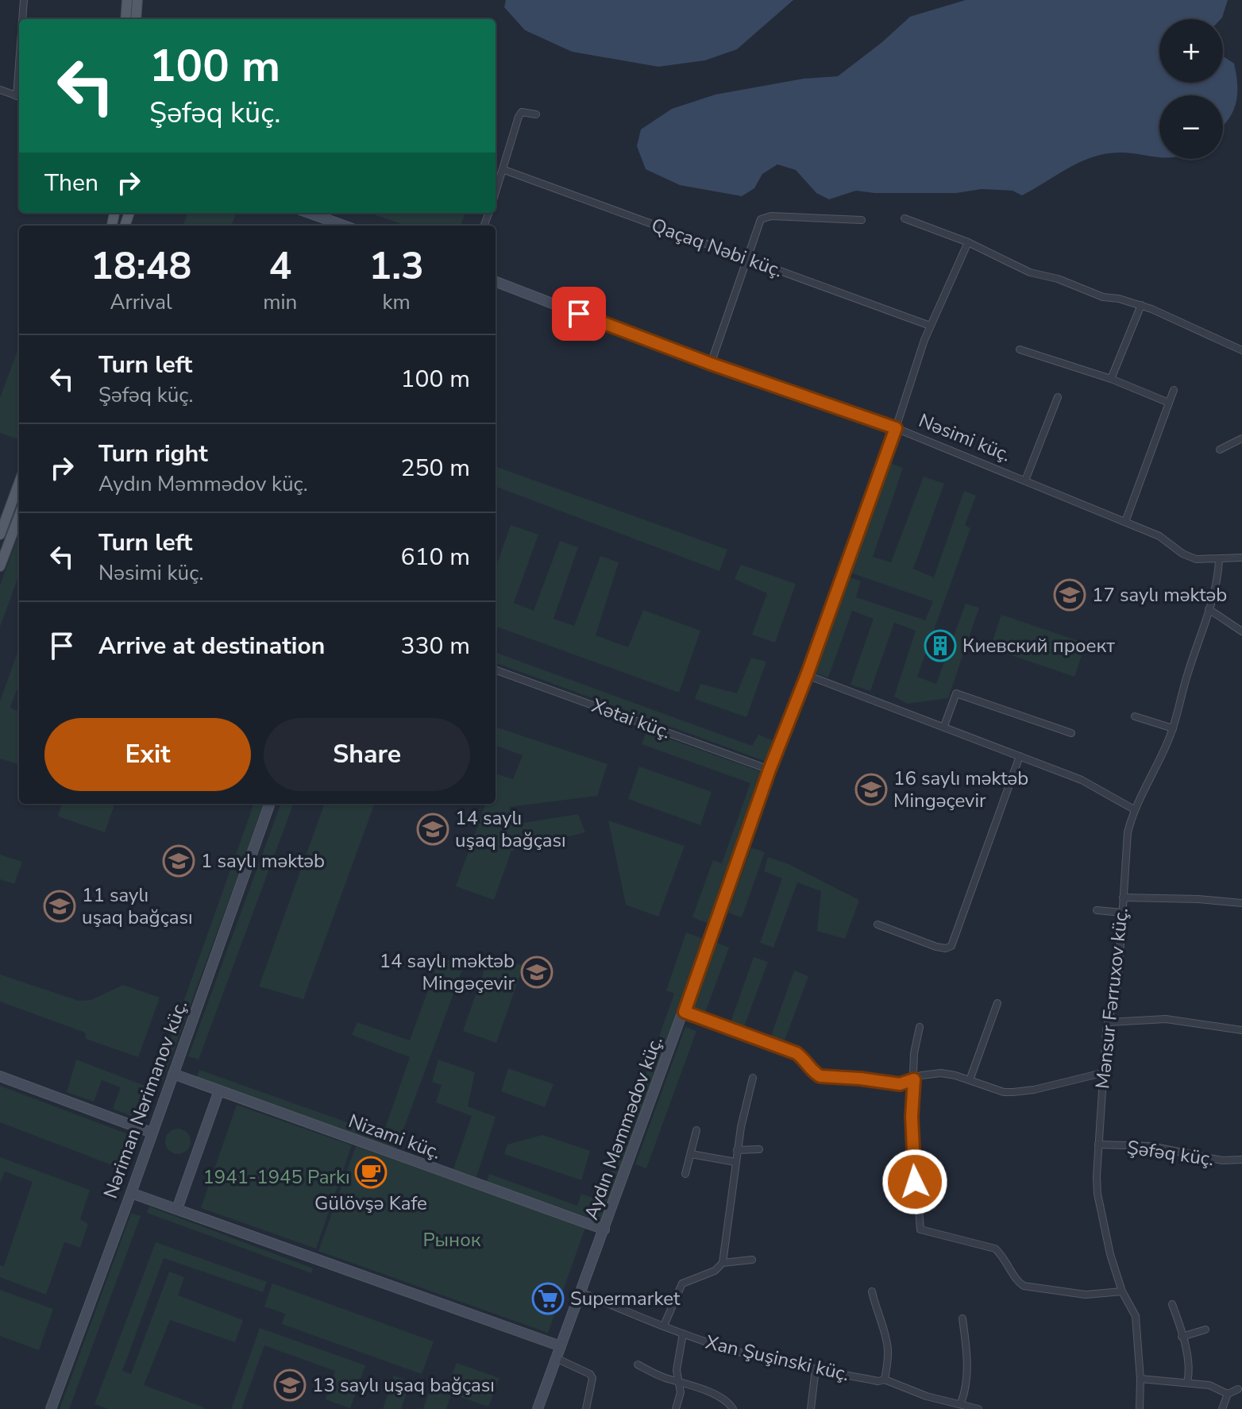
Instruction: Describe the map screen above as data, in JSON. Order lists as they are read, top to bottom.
{
  "streets": {
    "street": [
      "Qaçaq Nəbi küç.",
      "Nəsimi küç.",
      "Xətai küç.",
      "Mənsur Fərruxov küç.",
      "Nəriman Nərimanov küç.",
      "Aydın Məmmədov küç.",
      "Nizami küç.",
      "Şəfəq küç.",
      "Xan Şuşinski küç."
    ]
  },
  "crossings": [
    ["Nəsimi küç.", "Mənsur Fərruxov küç."],
    ["Nəsimi küç.", "Aydın Məmmədov küç."],
    ["Xətai küç.", "Aydın Məmmədov küç."],
    ["Mənsur Fərruxov küç.", "Şəfəq küç."],
    ["Nəriman Nərimanov küç.", "Nizami küç."],
    ["Aydın Məmmədov küç.", "Nizami küç."],
    ["Aydın Məmmədov küç.", "Xan Şuşinski küç."]
  ],
  "parks": ["1941-1945 Parkı", "Рынок"],
  "places": {
    "school or university": [
      "17 saylı məktəb",
      "16 saylı məktəb Mingəçevir",
      "14 saylı uşaq bağçası",
      "1 saylı məktəb",
      "11 saylı uşaq bağçası",
      "14 saylı məktəb Mingəçevir",
      "13 saylı uşaq bağçası"
    ],
    "building": ["Киевский проект"],
    "cafe": ["Gülövşə Kafe"],
    "supermarket": ["Supermarket"]
  },
  "page": {
    "map_buttons": ["+", "−"],
    "turn": ["100 m", "Şəfəq küç."],
    "then": "Then",
    "eta": [
      "18:48",
      "Arrival",
      "4",
      "min",
      "1.3",
      "km"
    ],
    "list": [
      {
        "name": "Turn left",
        "note": "Şəfəq küç.",
        "value": "100 m"
      },
      {
        "name": "Turn right",
        "note": "Aydın Məmmədov küç.",
        "value": "250 m"
      },
      {
        "name": "Turn left",
        "note": "Nəsimi küç.",
        "value": "610 m"
      },
      {
        "name": "Arrive at destination",
        "value": "330 m"
      }
    ],
    "buttons": ["Exit", "Share"]
  }
}
